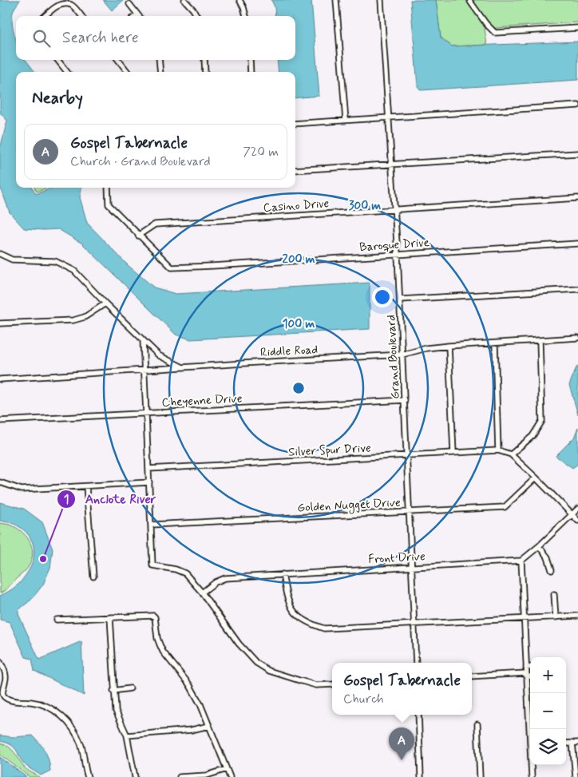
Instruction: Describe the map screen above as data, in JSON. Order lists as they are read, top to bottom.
{
  "streets": {
    "street": [
      "Casino Drive",
      "Baroque Drive",
      "Riddle Road",
      "Grand Boulevard",
      "Cheyenne Drive",
      "Silver Spur Drive",
      "Golden Nugget Drive",
      "Front Drive"
    ]
  },
  "crossings": [
    ["Casino Drive", "Baroque Drive"],
    ["Casino Drive", "Grand Boulevard"],
    ["Baroque Drive", "Grand Boulevard"],
    ["Riddle Road", "Grand Boulevard"],
    ["Grand Boulevard", "Cheyenne Drive"],
    ["Grand Boulevard", "Silver Spur Drive"],
    ["Grand Boulevard", "Golden Nugget Drive"],
    ["Grand Boulevard", "Front Drive"]
  ],
  "places": ["Anclote River"],
  "page": {
    "search": "Search here",
    "heading": "Nearby",
    "list": [
      {
        "mark": "A",
        "name": "Gospel Tabernacle",
        "note": "Church · Grand Boulevard",
        "value": "720 m"
      }
    ],
    "map_buttons": ["+", "−"],
    "popup": ["Gospel Tabernacle", "Church"],
    "pins": "A"
  },
  "rings": ["300 m", "200 m", "100 m"]
}
